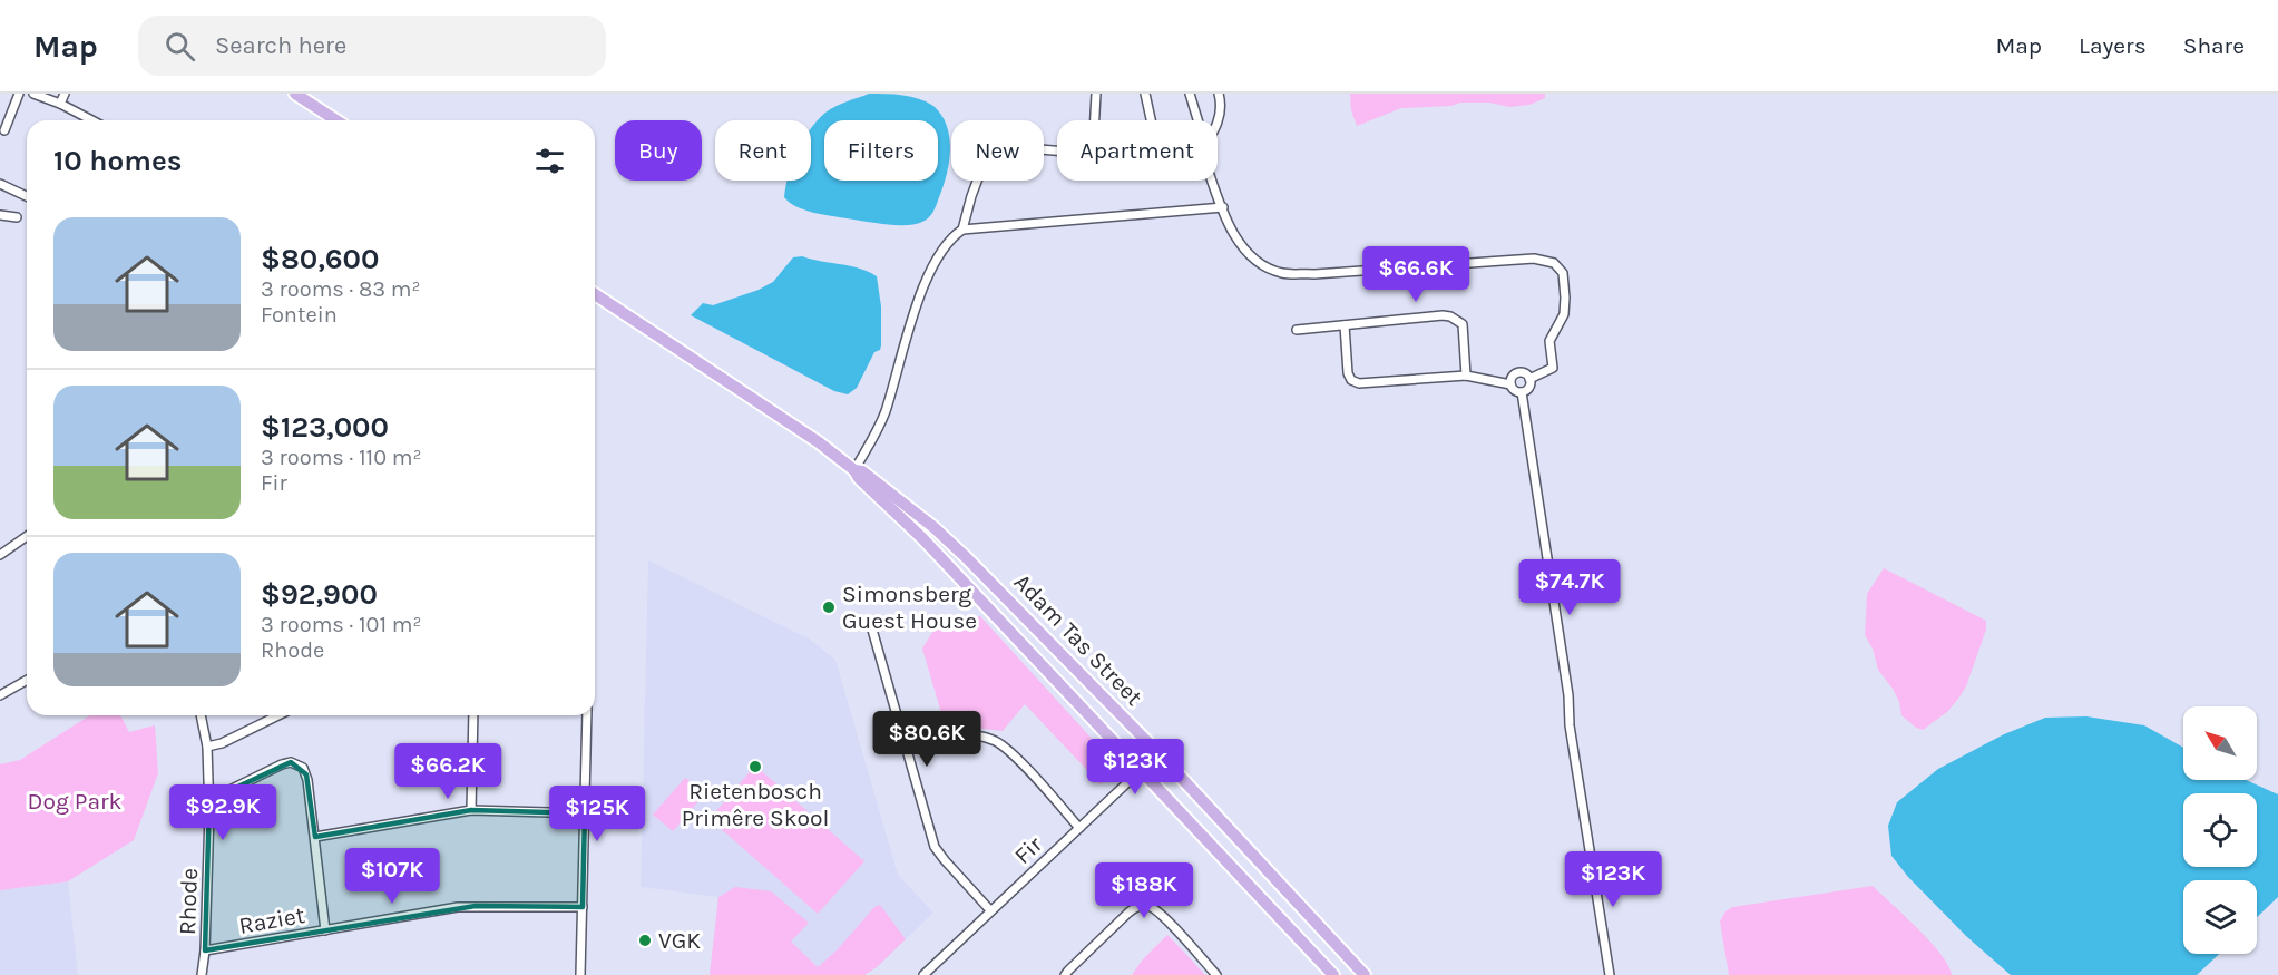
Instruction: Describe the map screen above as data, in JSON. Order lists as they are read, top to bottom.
{
  "streets": {
    "main road": ["Adam Tas Street"],
    "street": ["Fir", "Rhode", "Raziet"]
  },
  "crossings": [
    ["Adam Tas Street", "Fir"],
    ["Rhode", "Raziet"]
  ],
  "parks": ["Dog Park"],
  "places": ["Simonsberg Guest House", "Rietenbosch Primêre Skool", "VGK"],
  "north": "top left",
  "page": {
    "header": "Map",
    "search": "Search here",
    "nav": ["Map", "Layers", "Share"],
    "chip": [
      "Buy",
      "Rent",
      "Filters",
      "New",
      "Apartment"
    ],
    "heading": "10 homes",
    "list": [
      {
        "name": "$80,600",
        "note": "3 rooms · 83 m² · Fontein"
      },
      {
        "name": "$123,000",
        "note": "3 rooms · 110 m² · Fir"
      },
      {
        "name": "$92,900",
        "note": "3 rooms · 101 m² · Rhode"
      }
    ],
    "price": [
      "$66.6K",
      "$74.7K",
      "$80.6K",
      "$123K",
      "$66.2K",
      "$92.9K",
      "$125K",
      "$107K",
      "$123K",
      "$188K"
    ]
  }
}
